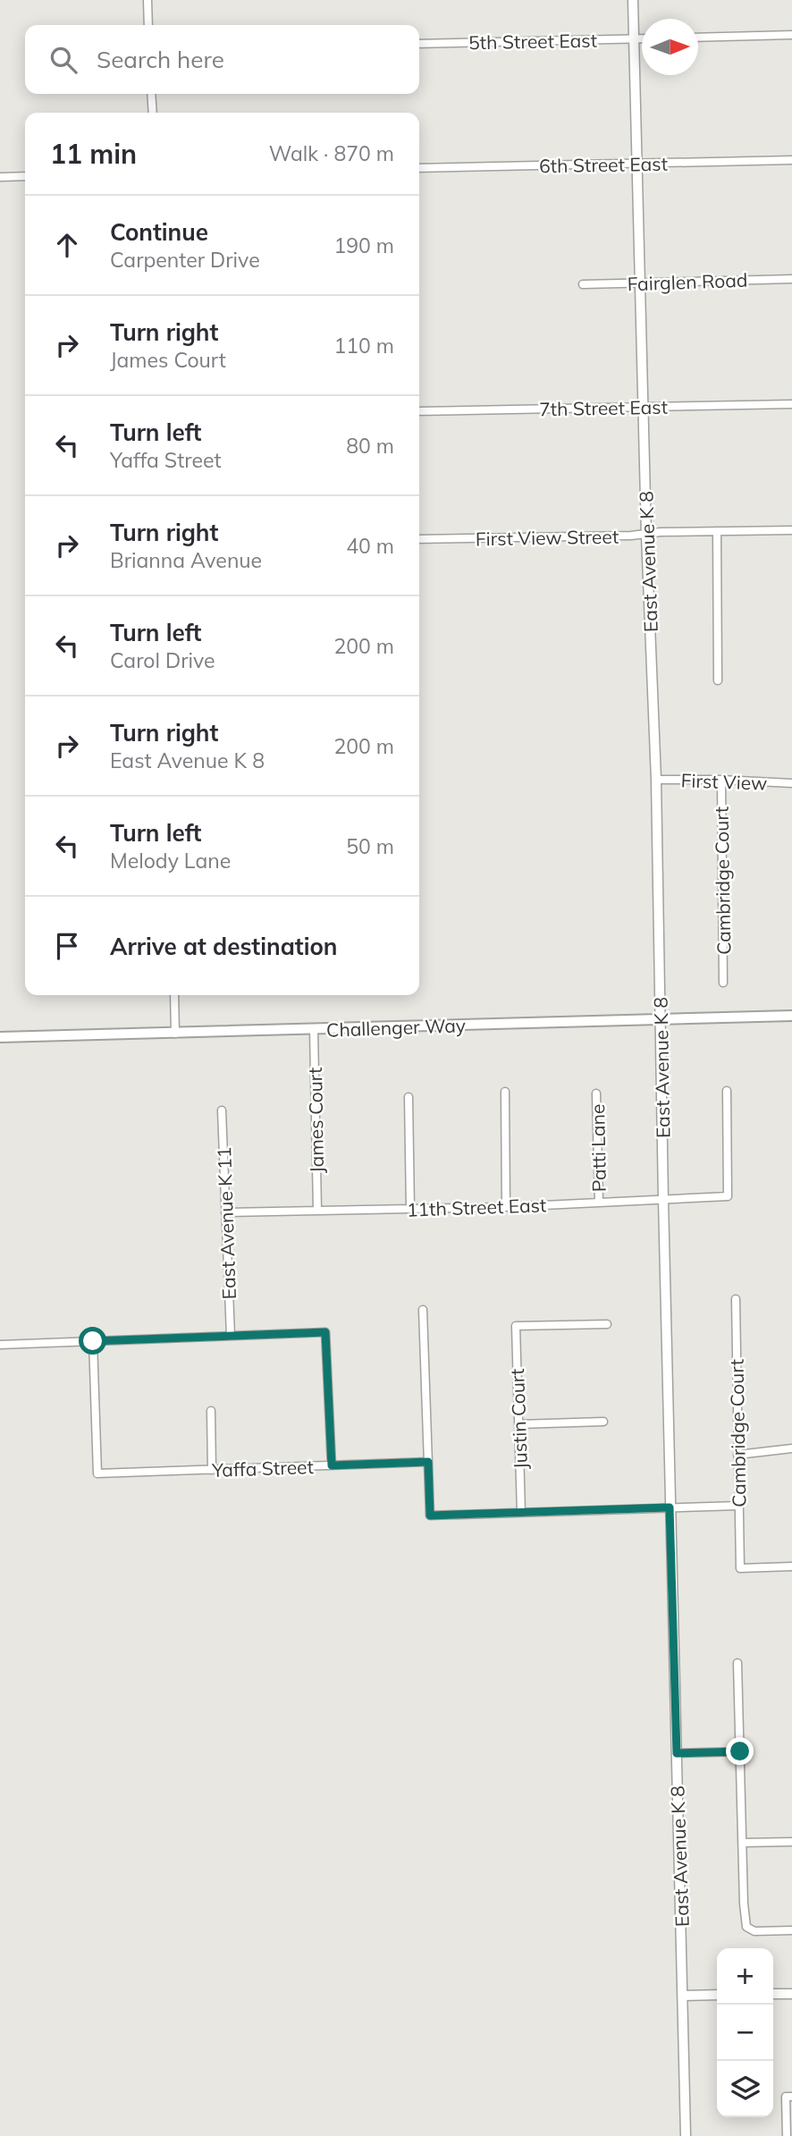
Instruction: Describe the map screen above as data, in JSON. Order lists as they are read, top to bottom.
{
  "streets": {
    "main road": ["Challenger Way"],
    "street": [
      "5th Street East",
      "6th Street East",
      "Fairglen Road",
      "7th Street East",
      "First View Street",
      "East Avenue K 8",
      "First View",
      "Cambridge Court",
      "James Court",
      "Patti Lane",
      "11th Street East",
      "East Avenue K 11",
      "Justin Court",
      "Yaffa Street"
    ]
  },
  "crossings": [
    ["5th Street East", "East Avenue K 8"],
    ["6th Street East", "East Avenue K 8"],
    ["Fairglen Road", "East Avenue K 8"],
    ["7th Street East", "East Avenue K 8"],
    ["First View Street", "East Avenue K 8"],
    ["East Avenue K 8", "First View"],
    ["East Avenue K 8", "Challenger Way"],
    ["East Avenue K 8", "11th Street East"],
    ["First View", "Cambridge Court"],
    ["Challenger Way", "James Court"],
    ["James Court", "11th Street East"],
    ["Patti Lane", "11th Street East"],
    ["11th Street East", "East Avenue K 11"]
  ],
  "north": "right",
  "page": {
    "search": "Search here",
    "heading": ["11 min", "Walk · 870 m"],
    "list": [
      ["Continue", "Carpenter Drive", "190 m"],
      ["Turn right", "James Court", "110 m"],
      ["Turn left", "Yaffa Street", "80 m"],
      ["Turn right", "Brianna Avenue", "40 m"],
      ["Turn left", "Carol Drive", "200 m"],
      ["Turn right", "East Avenue K 8", "200 m"],
      ["Turn left", "Melody Lane", "50 m"],
      "Arrive at destination"
    ],
    "map_buttons": ["+", "−"]
  }
}
